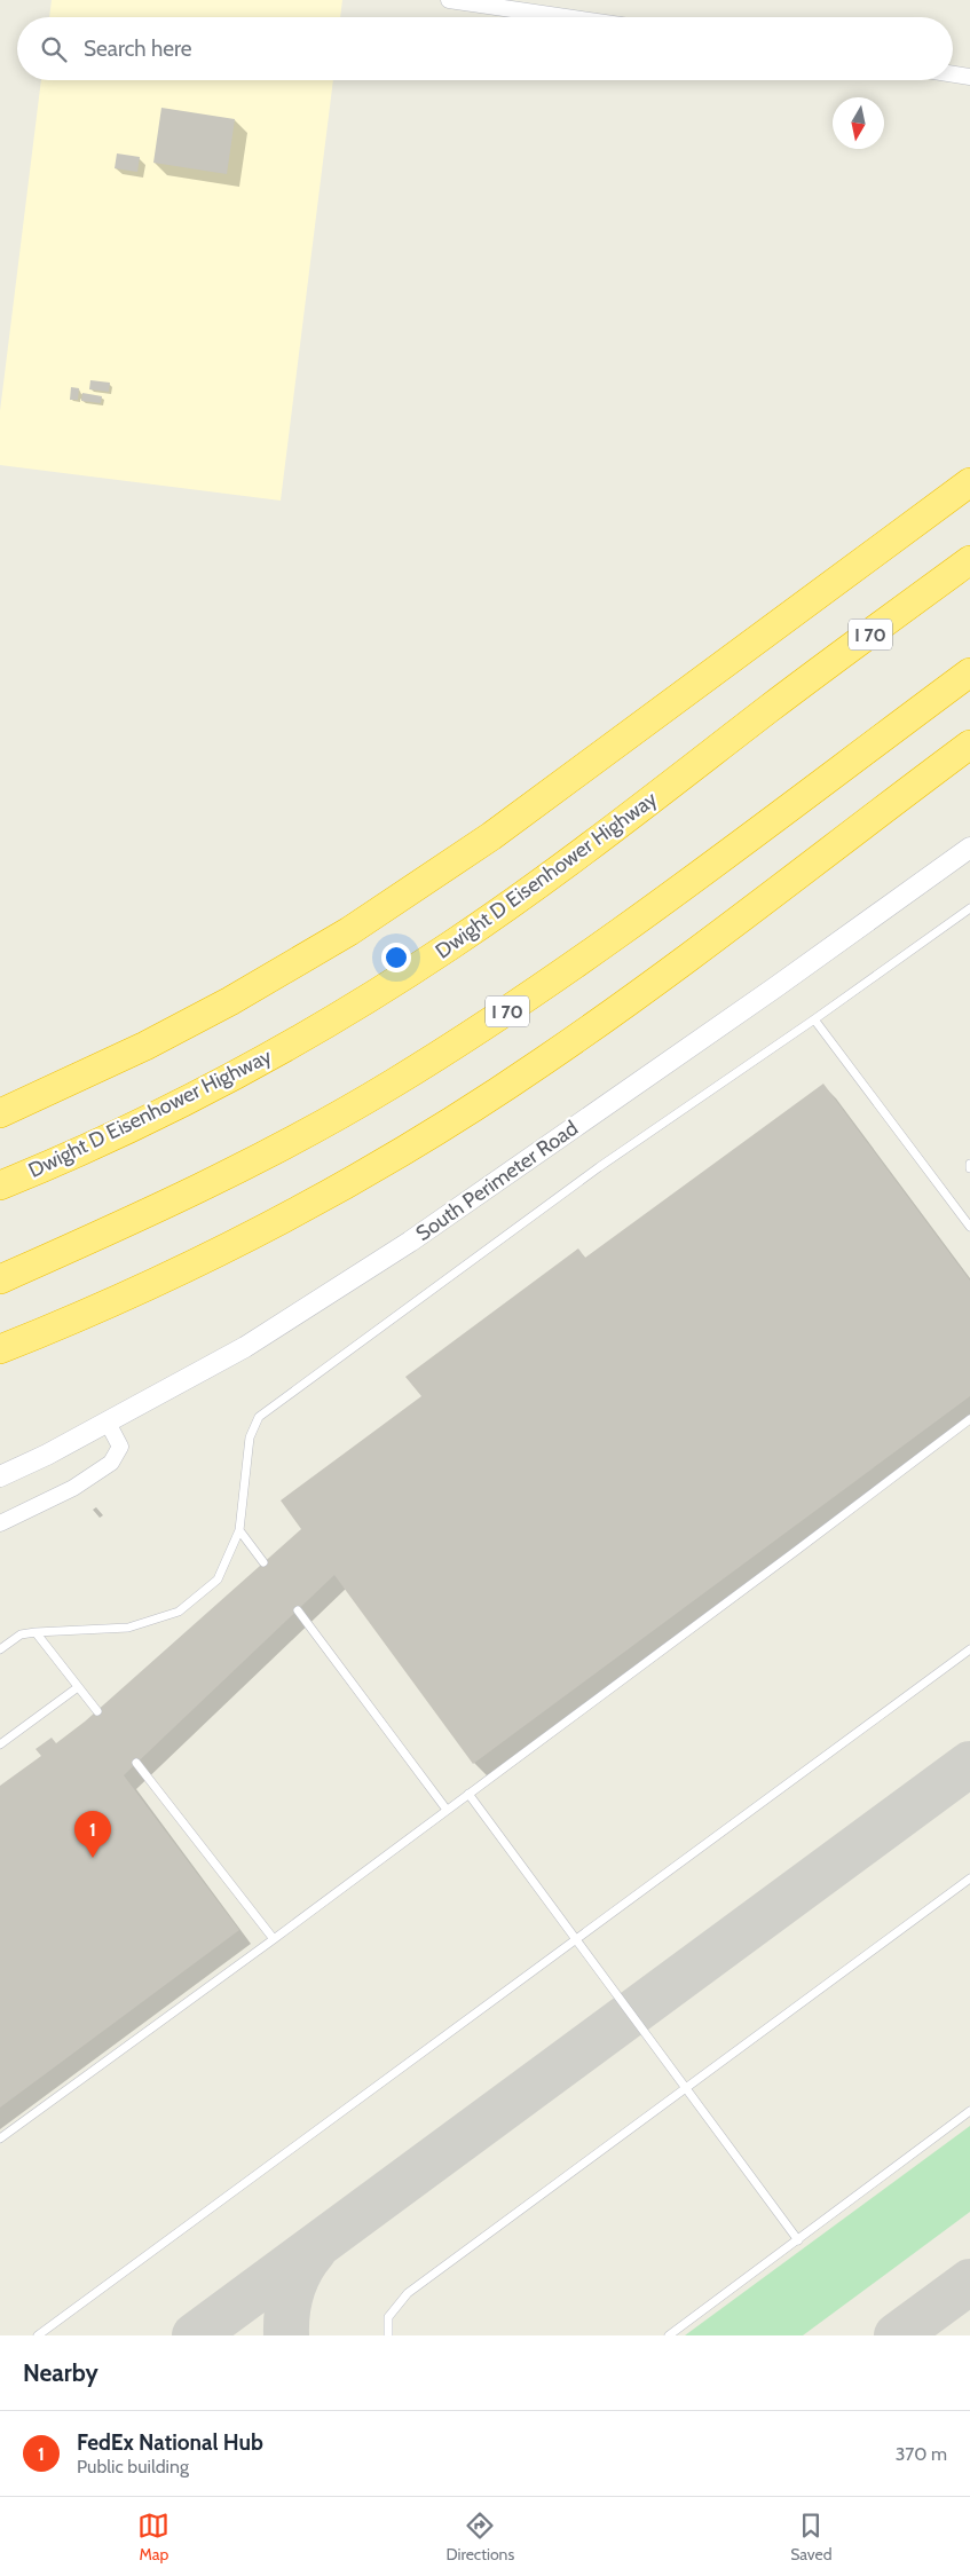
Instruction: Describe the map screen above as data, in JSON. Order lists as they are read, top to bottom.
{
  "streets": {
    "highway": ["I 70", "Dwight D Eisenhower Highway"],
    "street": ["South Perimeter Road"]
  },
  "north": "bottom",
  "page": {
    "search": "Search here",
    "pins": "1",
    "heading": "Nearby",
    "list": [
      {
        "mark": "1",
        "name": "FedEx National Hub",
        "note": "Public building",
        "value": "370 m"
      }
    ],
    "nav": ["Map", "Directions", "Saved"]
  }
}
